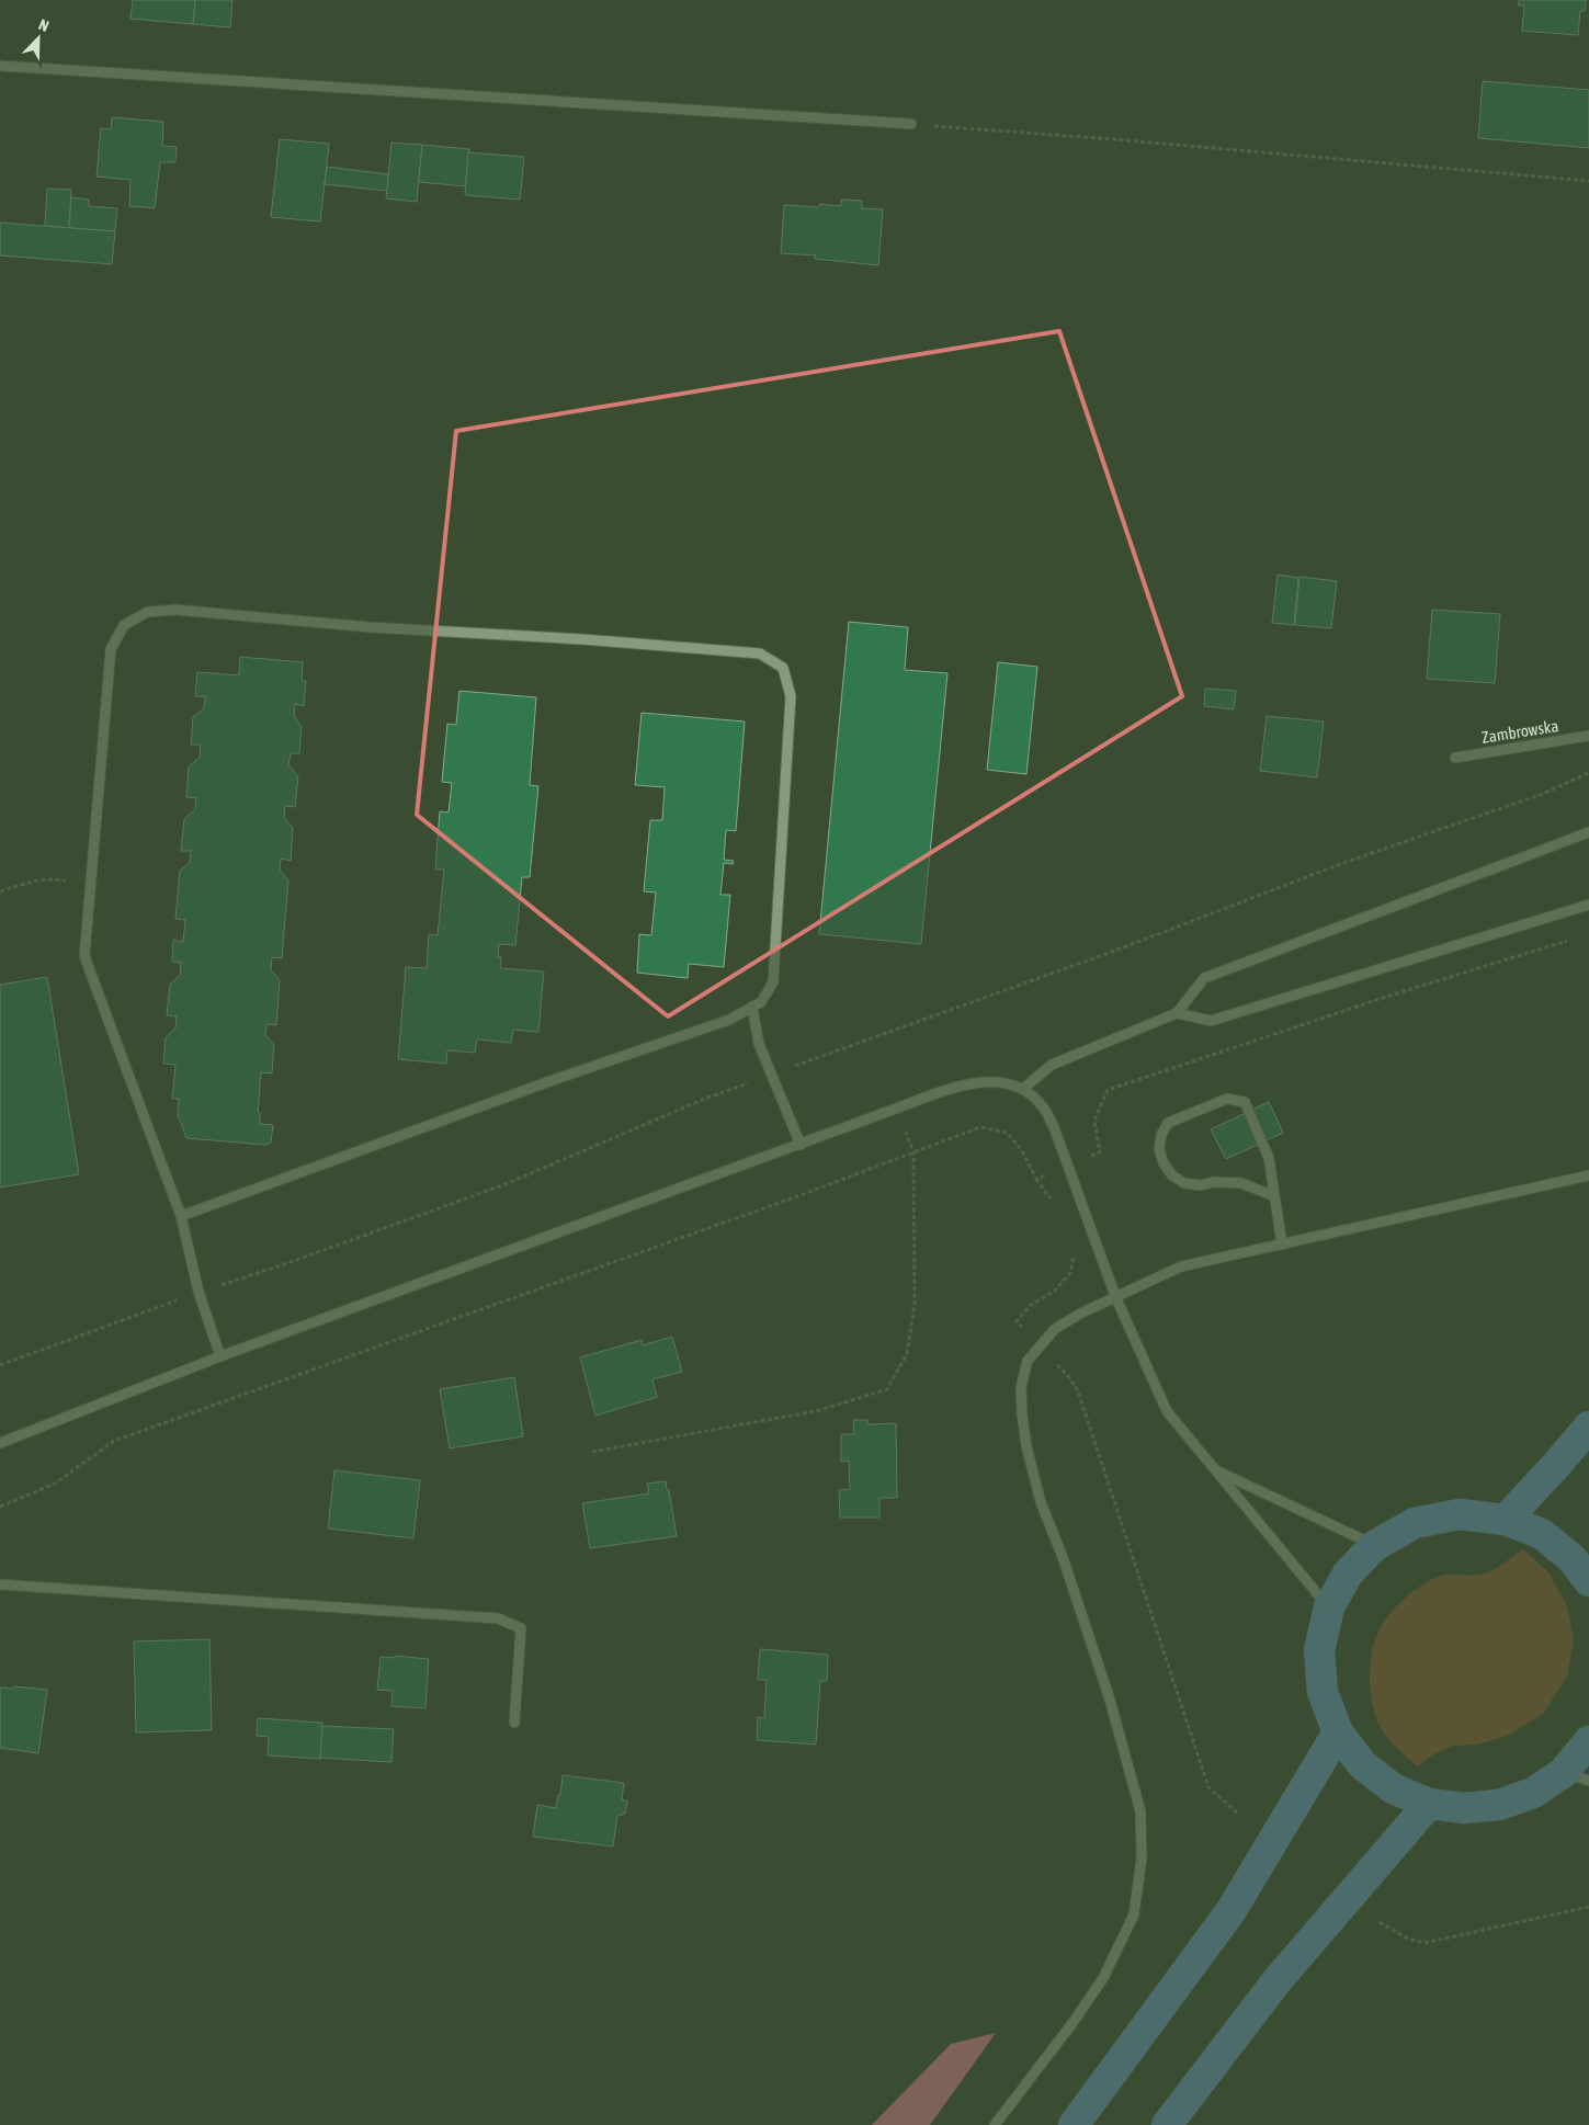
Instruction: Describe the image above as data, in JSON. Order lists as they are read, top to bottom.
{
  "streets": {
    "street": ["Zambrowska"]
  },
  "north": "top right"
}
